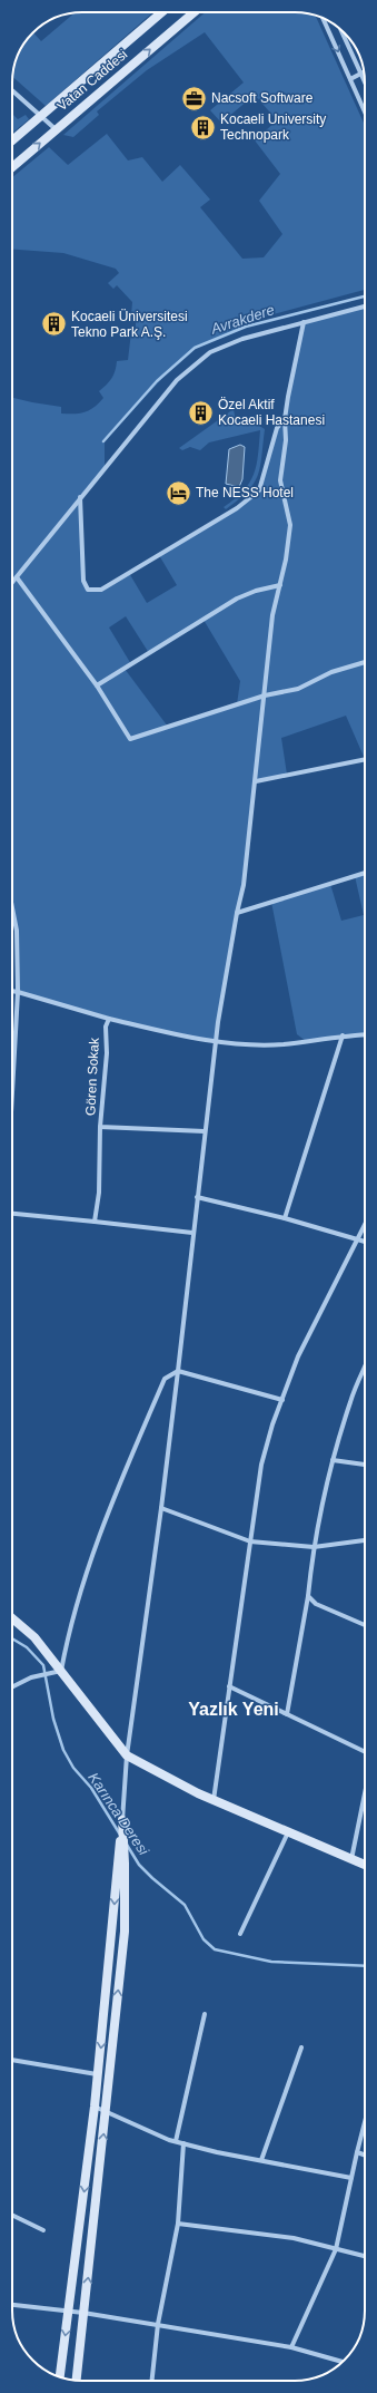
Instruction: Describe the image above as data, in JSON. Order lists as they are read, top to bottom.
{
  "streets": {
    "main road": ["Vatan Caddesi"],
    "street": ["Gören Sokak"]
  },
  "districts": ["Yazlık Yeni"],
  "water": ["Avrakdere", "Karınca Deresi"],
  "places": {
    "office": ["Nacsoft Software"],
    "building": ["Kocaeli University Technopark", "Kocaeli Üniversitesi Tekno Park A.Ş.", "Özel Aktif Kocaeli Hastanesi"],
    "hotel": ["The NESS Hotel"]
  }
}
